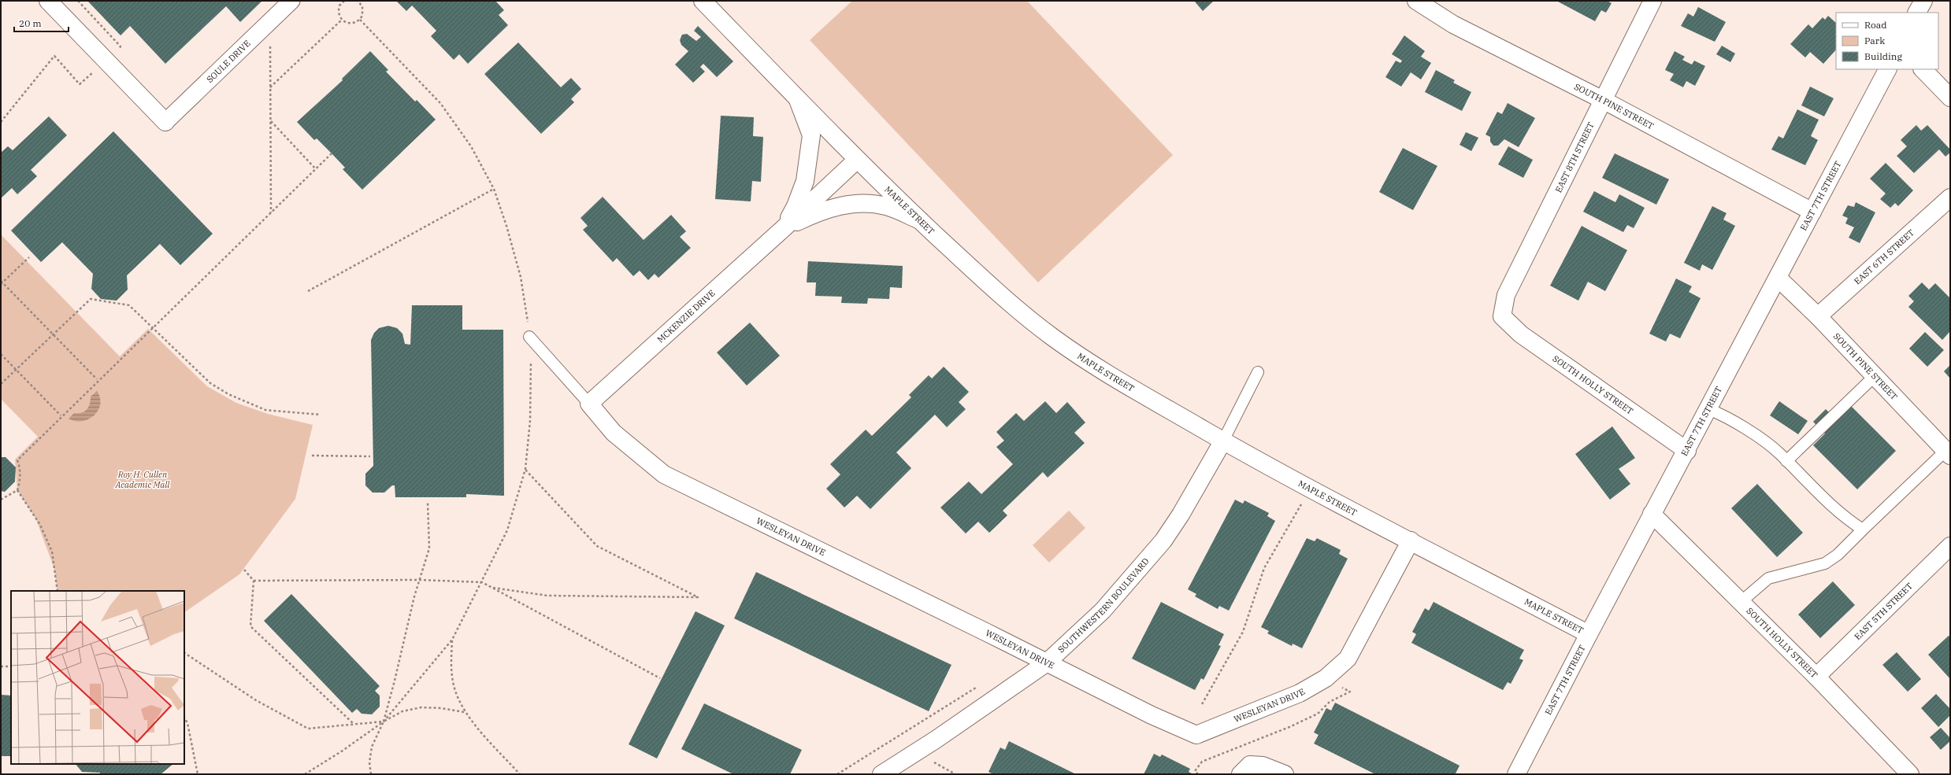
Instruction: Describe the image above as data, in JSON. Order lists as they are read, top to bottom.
{
  "streets": {
    "street": [
      "SOULE DRIVE",
      "SOUTH PINE STREET",
      "EAST 8TH STREET",
      "EAST 7TH STREET",
      "MAPLE STREET",
      "EAST 6TH STREET",
      "MCKENZIE DRIVE",
      "SOUTH HOLLY STREET",
      "WESLEYAN DRIVE",
      "SOUTHWESTERN BOULEVARD",
      "EAST 5TH STREET"
    ]
  },
  "crossings": [
    ["SOUTH PINE STREET", "EAST 8TH STREET"],
    ["SOUTH PINE STREET", "EAST 7TH STREET"],
    ["SOUTH PINE STREET", "EAST 6TH STREET"],
    ["EAST 8TH STREET", "SOUTH HOLLY STREET"],
    ["EAST 7TH STREET", "MAPLE STREET"],
    ["EAST 7TH STREET", "SOUTH HOLLY STREET"],
    ["MAPLE STREET", "MCKENZIE DRIVE"],
    ["MAPLE STREET", "WESLEYAN DRIVE"],
    ["MAPLE STREET", "SOUTHWESTERN BOULEVARD"],
    ["MCKENZIE DRIVE", "WESLEYAN DRIVE"],
    ["SOUTH HOLLY STREET", "EAST 5TH STREET"],
    ["WESLEYAN DRIVE", "SOUTHWESTERN BOULEVARD"]
  ],
  "parks": ["Roy H. Cullen Academic Mall"],
  "legend": ["Road", "Park", "Building"],
  "scale_bar": "20 m"
}
